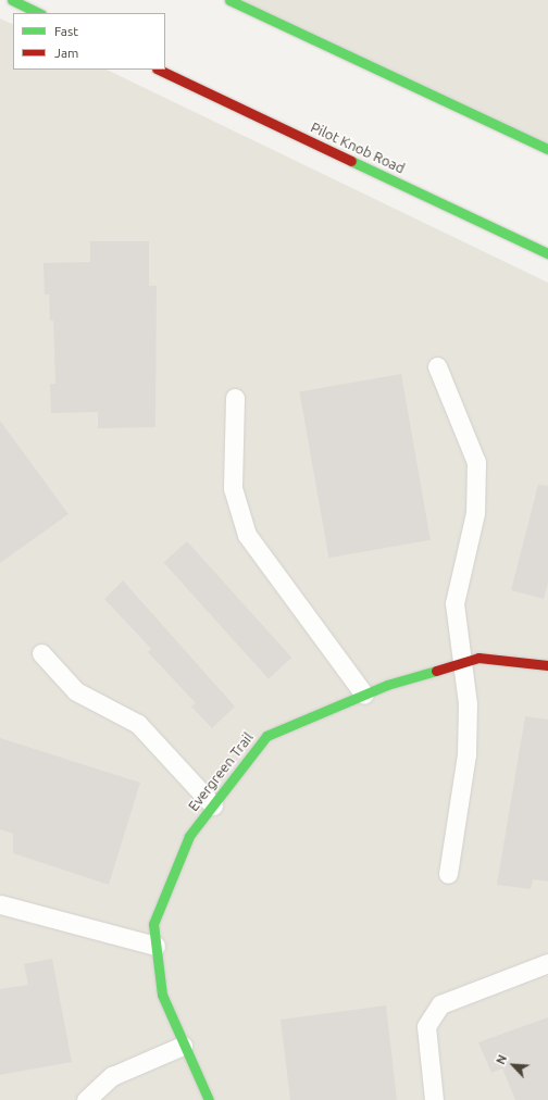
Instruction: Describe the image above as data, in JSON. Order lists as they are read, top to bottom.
{
  "streets": {
    "main road": ["Pilot Knob Road", "Evergreen Trail"]
  },
  "legend": ["Fast", "Jam"],
  "north": "top left"
}
